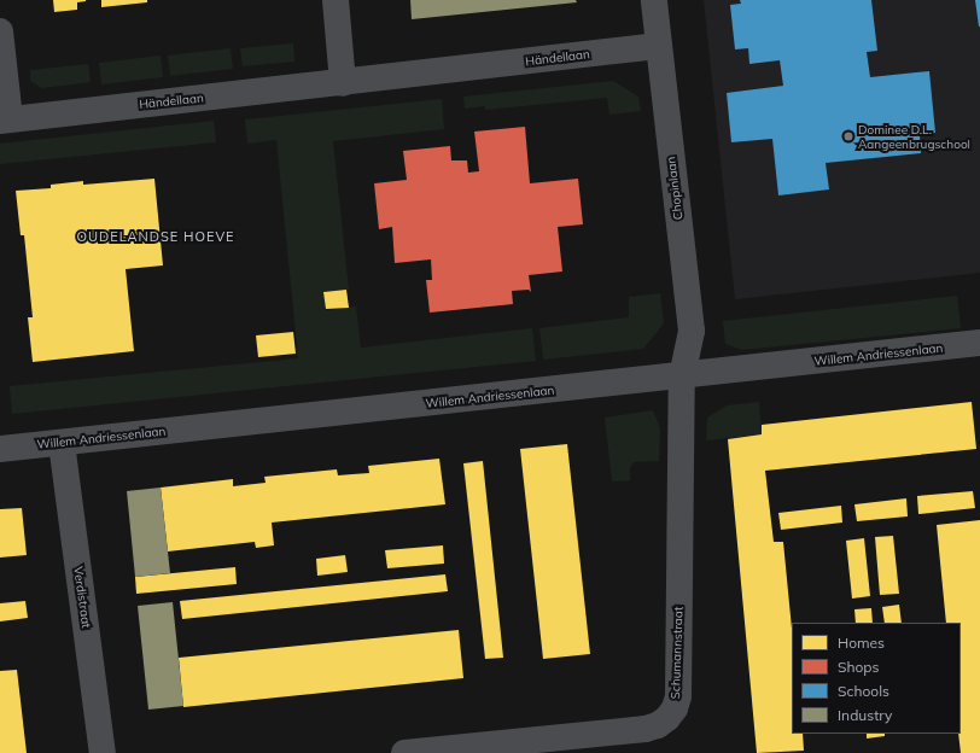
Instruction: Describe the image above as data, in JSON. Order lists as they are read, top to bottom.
{
  "streets": {
    "street": [
      "Händellaan",
      "Chopinlaan",
      "Willem Andriessenlaan",
      "Verdistraat",
      "Schumannstraat"
    ]
  },
  "crossings": [
    ["Händellaan", "Chopinlaan"],
    ["Chopinlaan", "Willem Andriessenlaan"],
    ["Chopinlaan", "Schumannstraat"],
    ["Willem Andriessenlaan", "Verdistraat"],
    ["Willem Andriessenlaan", "Schumannstraat"]
  ],
  "districts": ["OUDELANDSE HOEVE"],
  "places": ["Dominee D.L. Aangeenbrugschool"],
  "legend": [
    "Homes",
    "Shops",
    "Schools",
    "Industry"
  ]
}
